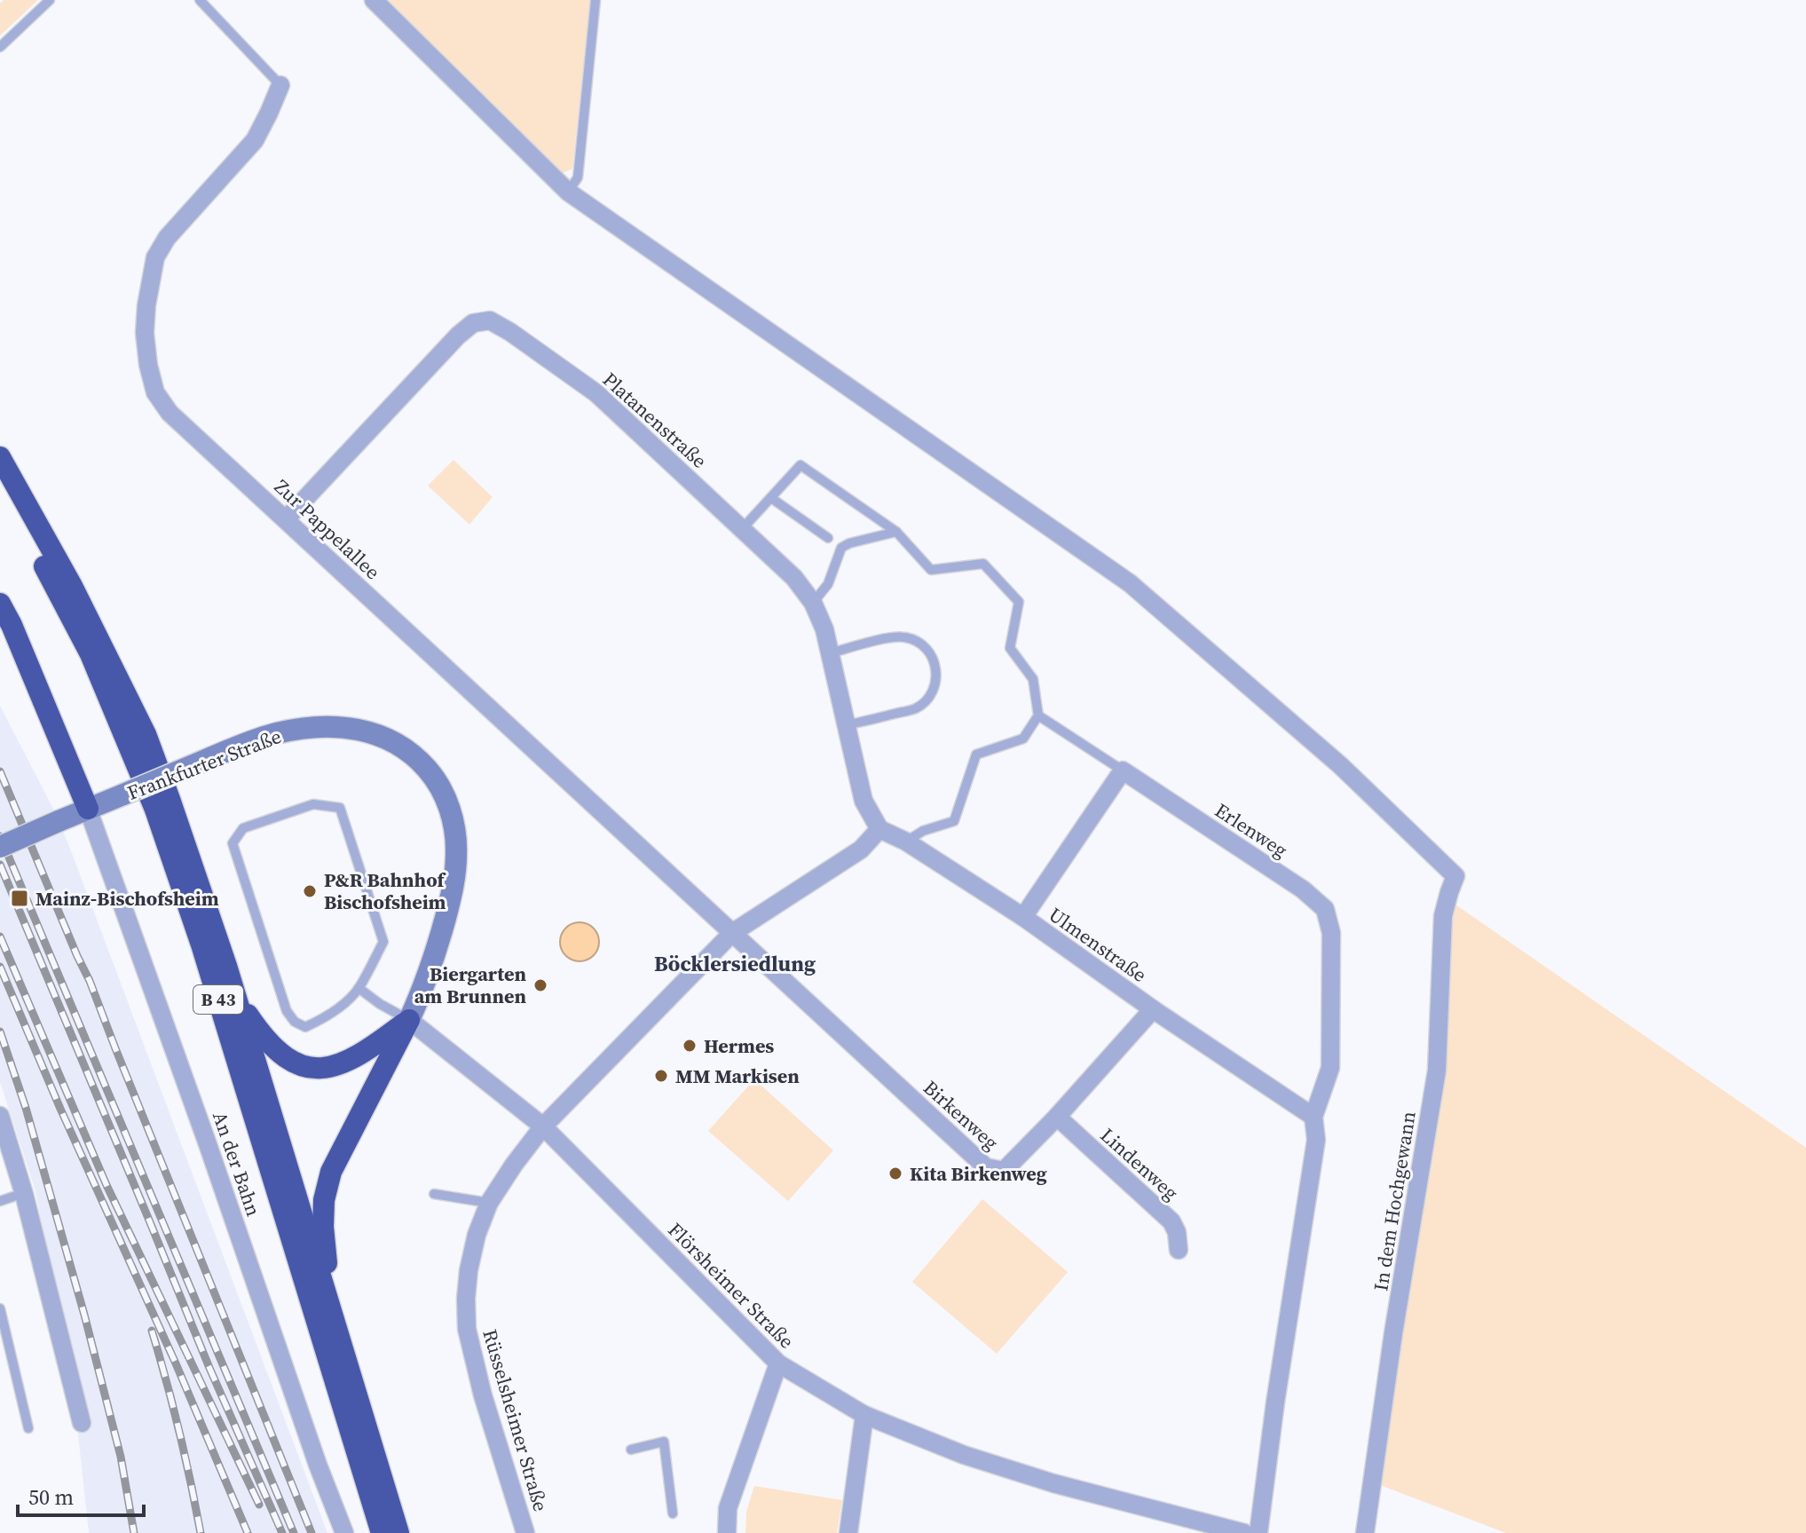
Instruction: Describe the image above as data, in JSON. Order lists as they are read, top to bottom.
{
  "streets": {
    "highway": ["B 43"],
    "street": [
      "Platanenstraße",
      "Zur Pappelallee",
      "Frankfurter Straße",
      "Erlenweg",
      "Ulmenstraße",
      "Birkenweg",
      "An der Bahn",
      "Lindenweg",
      "In dem Hochgewann",
      "Flörsheimer Straße",
      "Rüsselsheimer Straße"
    ]
  },
  "crossings": [
    ["Platanenstraße", "Zur Pappelallee"],
    ["Platanenstraße", "Ulmenstraße"],
    ["Zur Pappelallee", "Birkenweg"],
    ["Frankfurter Straße", "An der Bahn"],
    ["Frankfurter Straße", "Flörsheimer Straße"],
    ["Erlenweg", "Ulmenstraße"],
    ["Ulmenstraße", "Birkenweg"],
    ["Birkenweg", "Lindenweg"],
    ["Flörsheimer Straße", "Rüsselsheimer Straße"]
  ],
  "districts": ["Böcklersiedlung"],
  "places": {
    "other": [
      "P&R Bahnhof Bischofsheim",
      "Biergarten am Brunnen",
      "Hermes",
      "MM Markisen",
      "Kita Birkenweg"
    ],
    "transit": ["Mainz-Bischofsheim"]
  },
  "scale_bar": "50 m"
}
